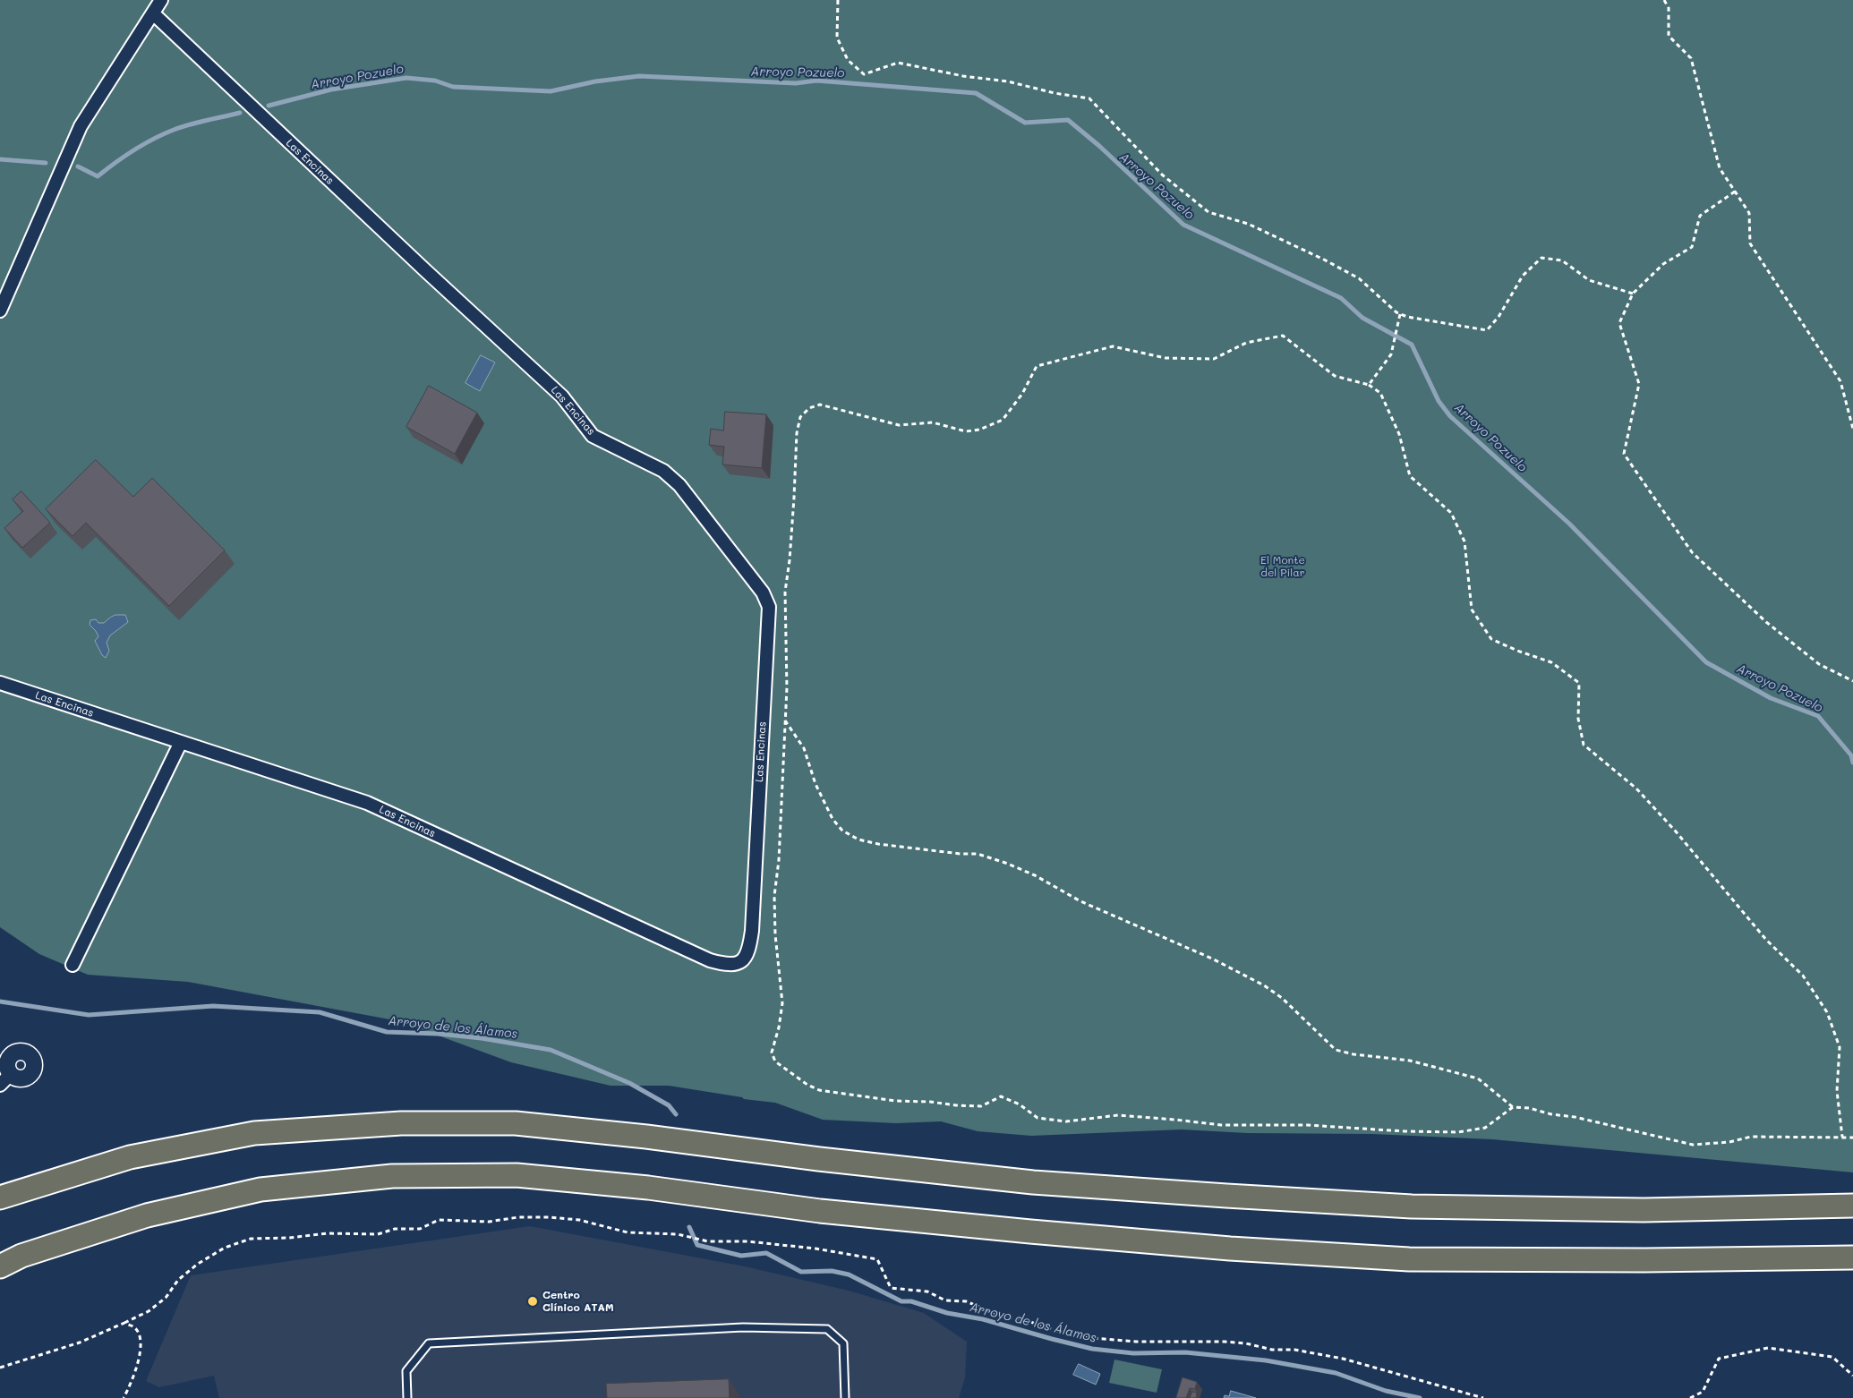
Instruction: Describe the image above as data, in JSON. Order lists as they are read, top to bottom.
{
  "streets": {
    "street": ["Las Encinas"]
  },
  "water": ["Arroyo Pozuelo", "Arroyo de los Álamos"],
  "parks": ["El Monte del Pilar"],
  "places": ["Centro Clínico ATAM"]
}
